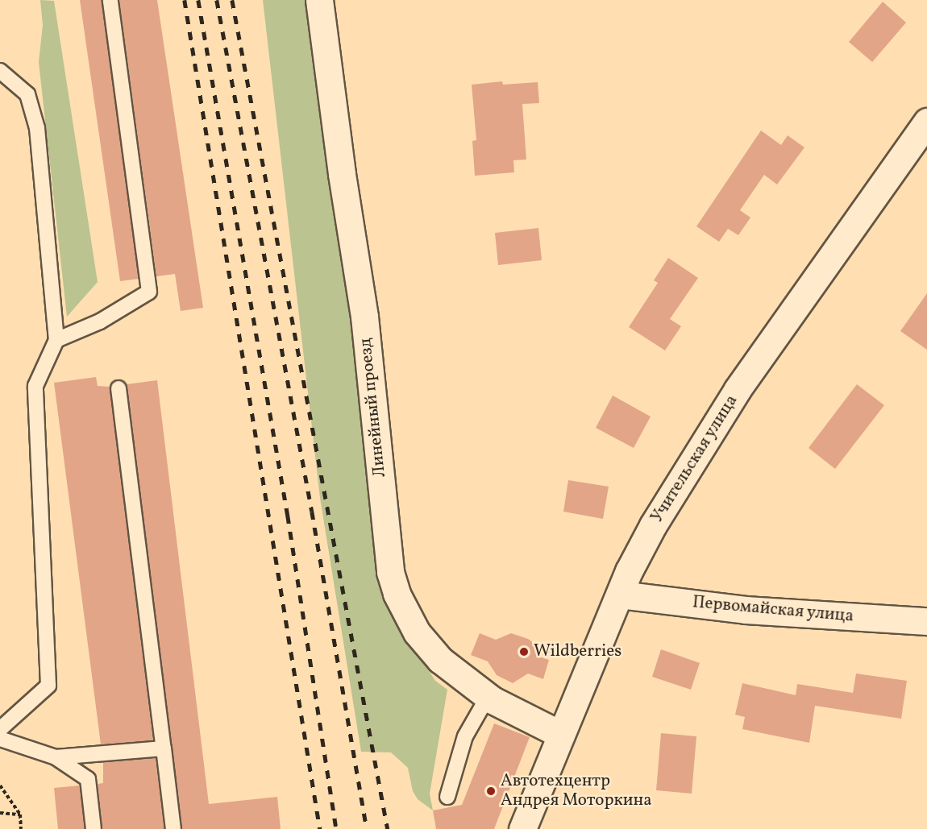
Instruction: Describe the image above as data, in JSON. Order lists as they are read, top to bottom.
{
  "streets": {
    "street": ["Линейный проезд", "Учительская улица", "Первомайская улица"]
  },
  "crossings": [
    ["Линейный проезд", "Учительская улица"],
    ["Учительская улица", "Первомайская улица"]
  ],
  "places": ["Wildberries", "Автотехцентр Андрея Моторкина"]
}
